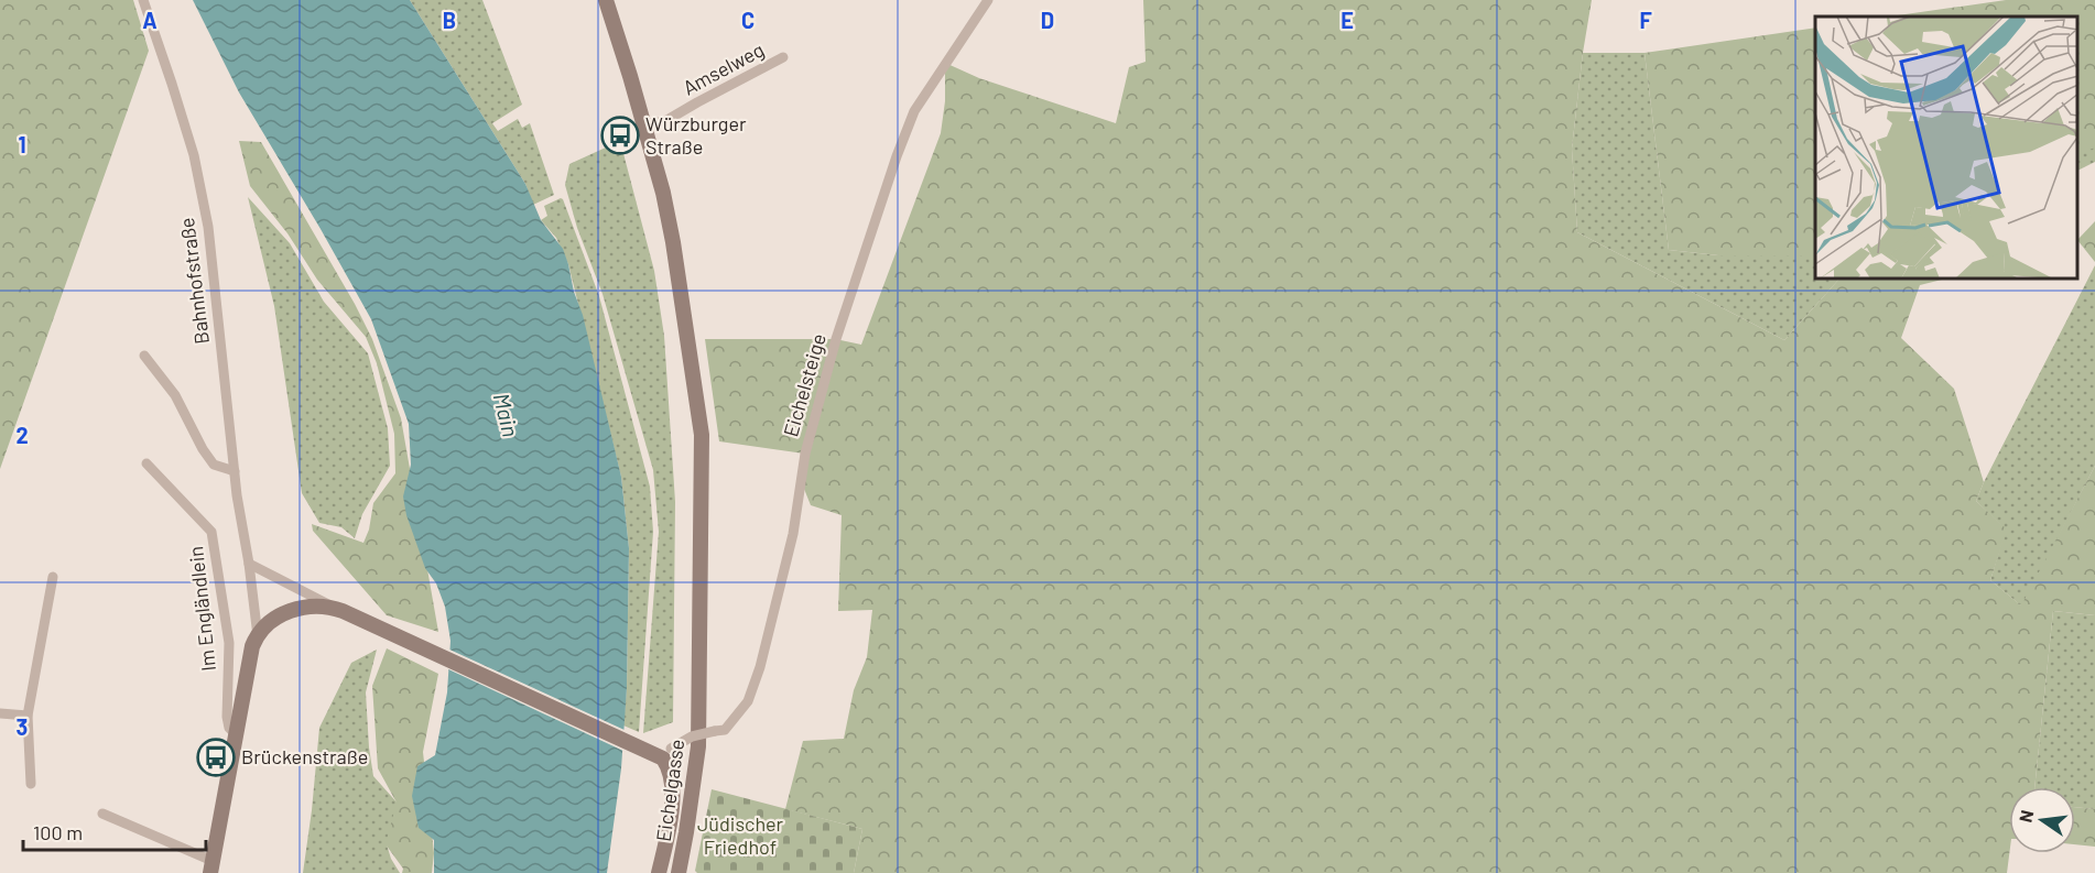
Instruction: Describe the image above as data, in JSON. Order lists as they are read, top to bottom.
{
  "streets": {
    "main road": ["Eichelgasse"],
    "street": [
      "Amselweg",
      "Bahnhofstraße",
      "Eichelsteige",
      "Im Engländlein"
    ]
  },
  "crossings": [
    ["Amselweg", "Eichelgasse"]
  ],
  "water": ["Main"],
  "parks": ["Jüdischer Friedhof"],
  "places": {
    "bus stop": ["Würzburger Straße", "Brückenstraße"]
  },
  "scale_bar": "100 m",
  "north": "left",
  "grid": {
    "columns": [
      "A",
      "B",
      "C",
      "D",
      "E",
      "F"
    ],
    "rows": ["1", "2", "3"]
  }
}
